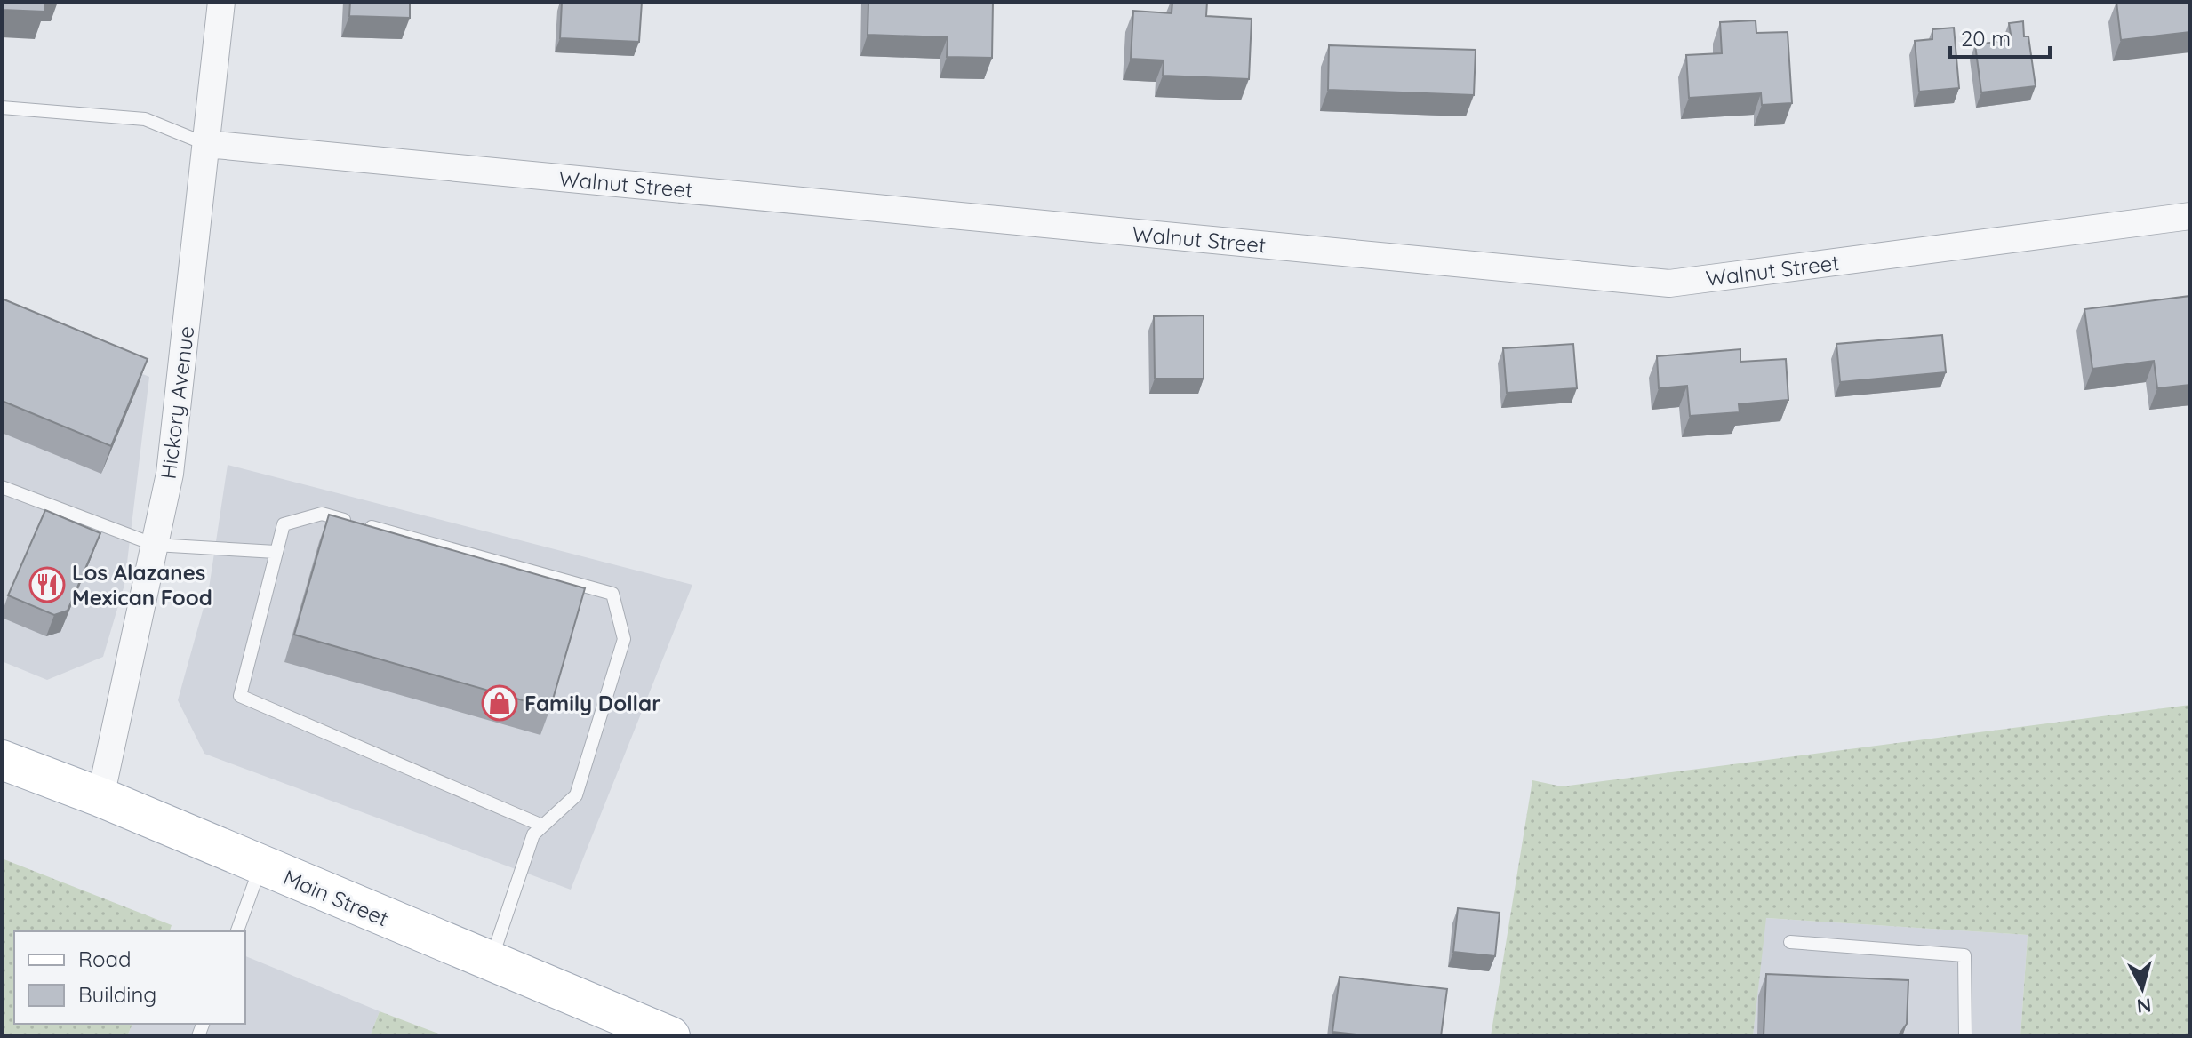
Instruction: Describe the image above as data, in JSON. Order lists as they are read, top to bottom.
{
  "streets": {
    "main road": ["Main Street"],
    "street": ["Walnut Street", "Hickory Avenue"]
  },
  "crossings": [
    ["Walnut Street", "Hickory Avenue"],
    ["Hickory Avenue", "Main Street"]
  ],
  "places": {
    "restaurant": ["Los Alazanes Mexican Food"],
    "shop": ["Family Dollar"]
  },
  "legend": ["Road", "Building"],
  "scale_bar": "20 m",
  "north": "bottom"
}
